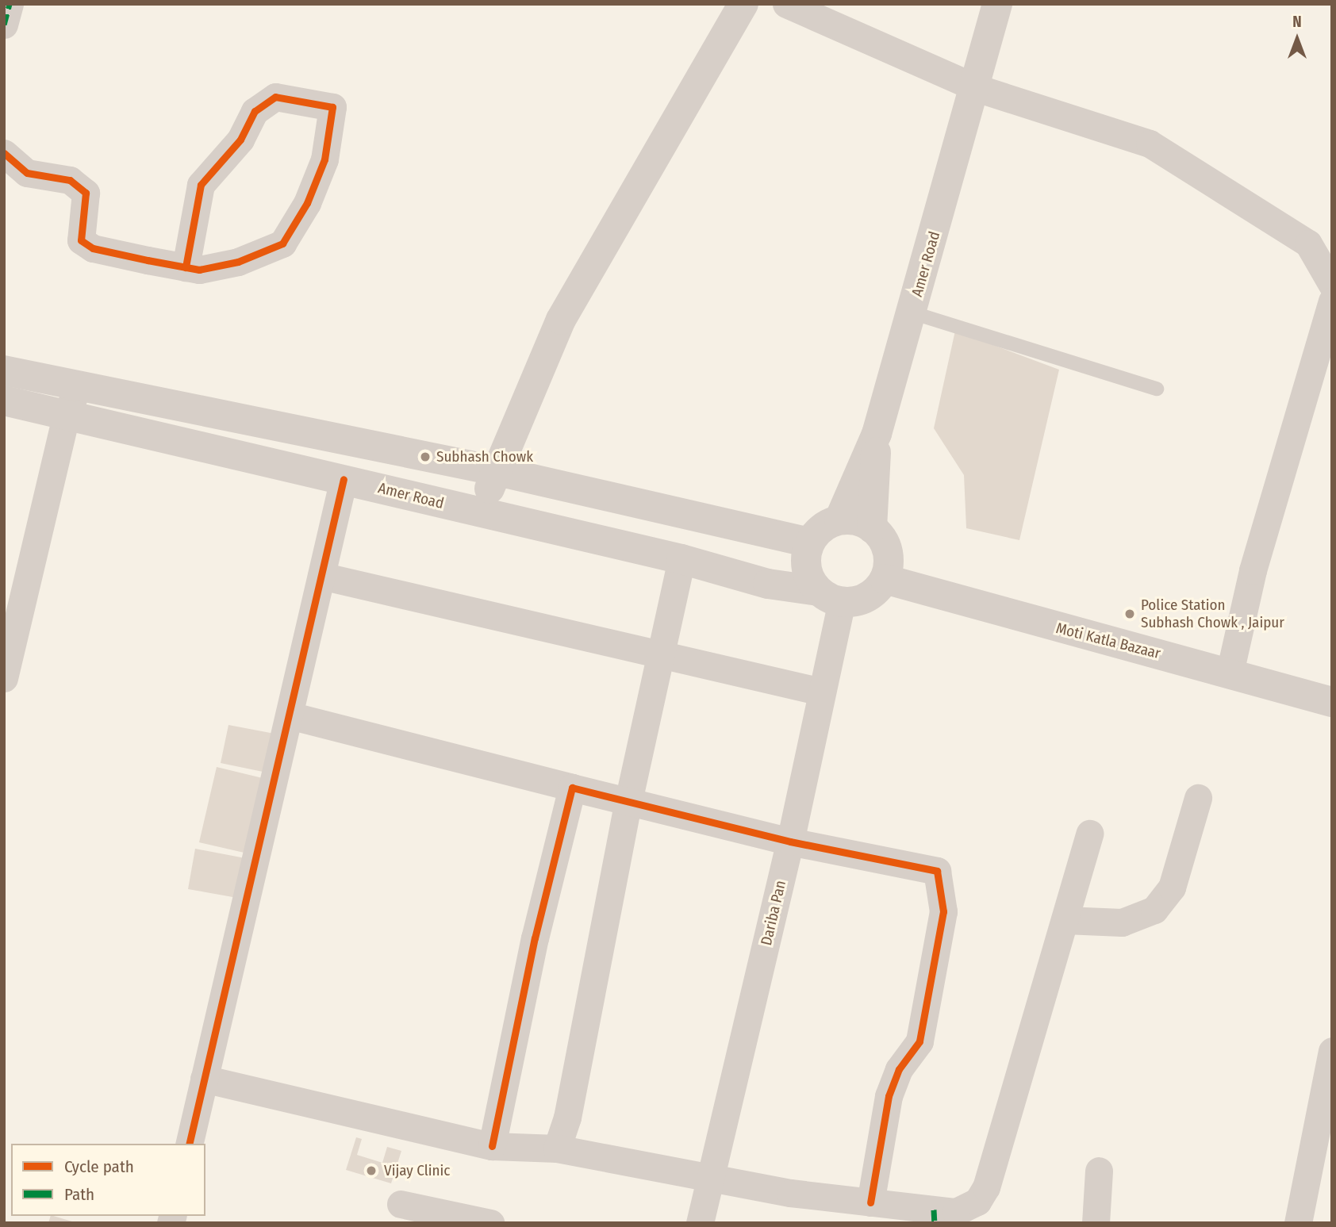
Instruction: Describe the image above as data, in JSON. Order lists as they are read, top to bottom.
{
  "streets": {
    "main road": ["Amer Road", "Moti Katla Bazaar"],
    "street": ["Dariba Pan"]
  },
  "crossings": [
    ["Amer Road", "Moti Katla Bazaar"],
    ["Amer Road", "Dariba Pan"],
    ["Moti Katla Bazaar", "Dariba Pan"]
  ],
  "places": ["Subhash Chowk", "Police Station Subhash Chowk , Jaipur", "Vijay Clinic"],
  "legend": ["Cycle path", "Path"],
  "north": "top"
}
